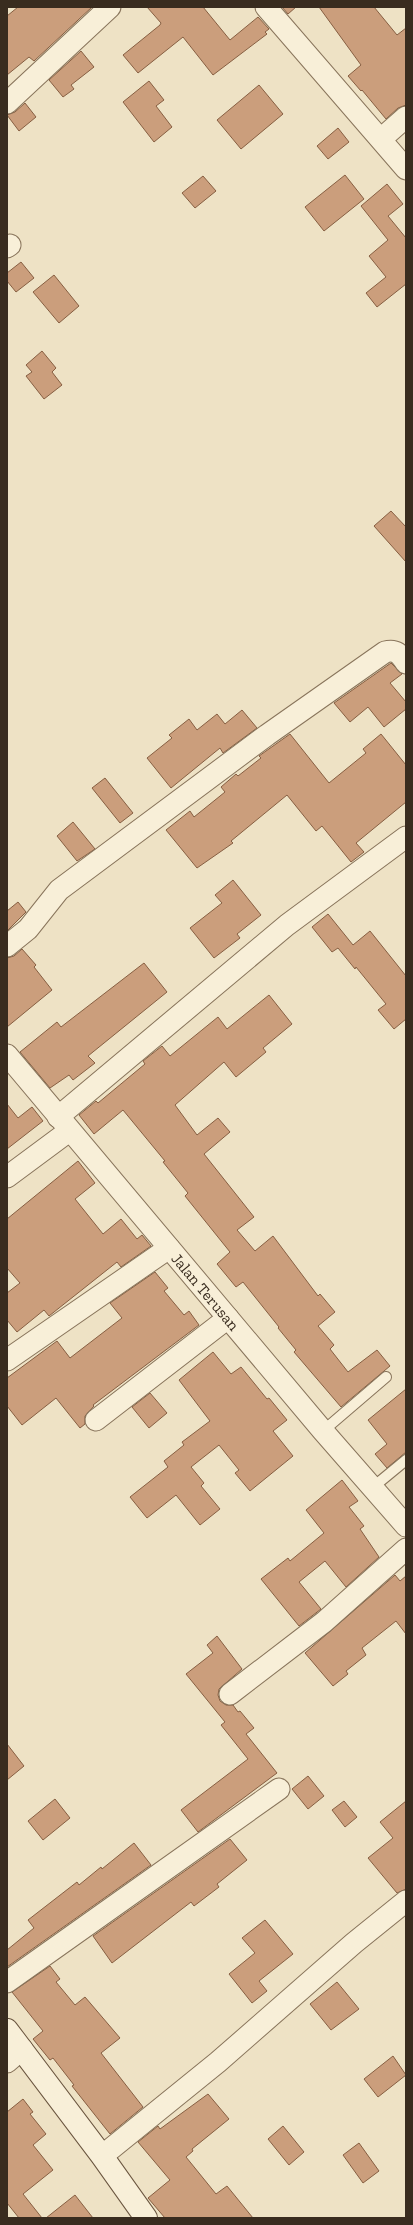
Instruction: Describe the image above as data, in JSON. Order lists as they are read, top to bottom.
{
  "streets": {
    "street": ["Jalan Terusan"]
  }
}
